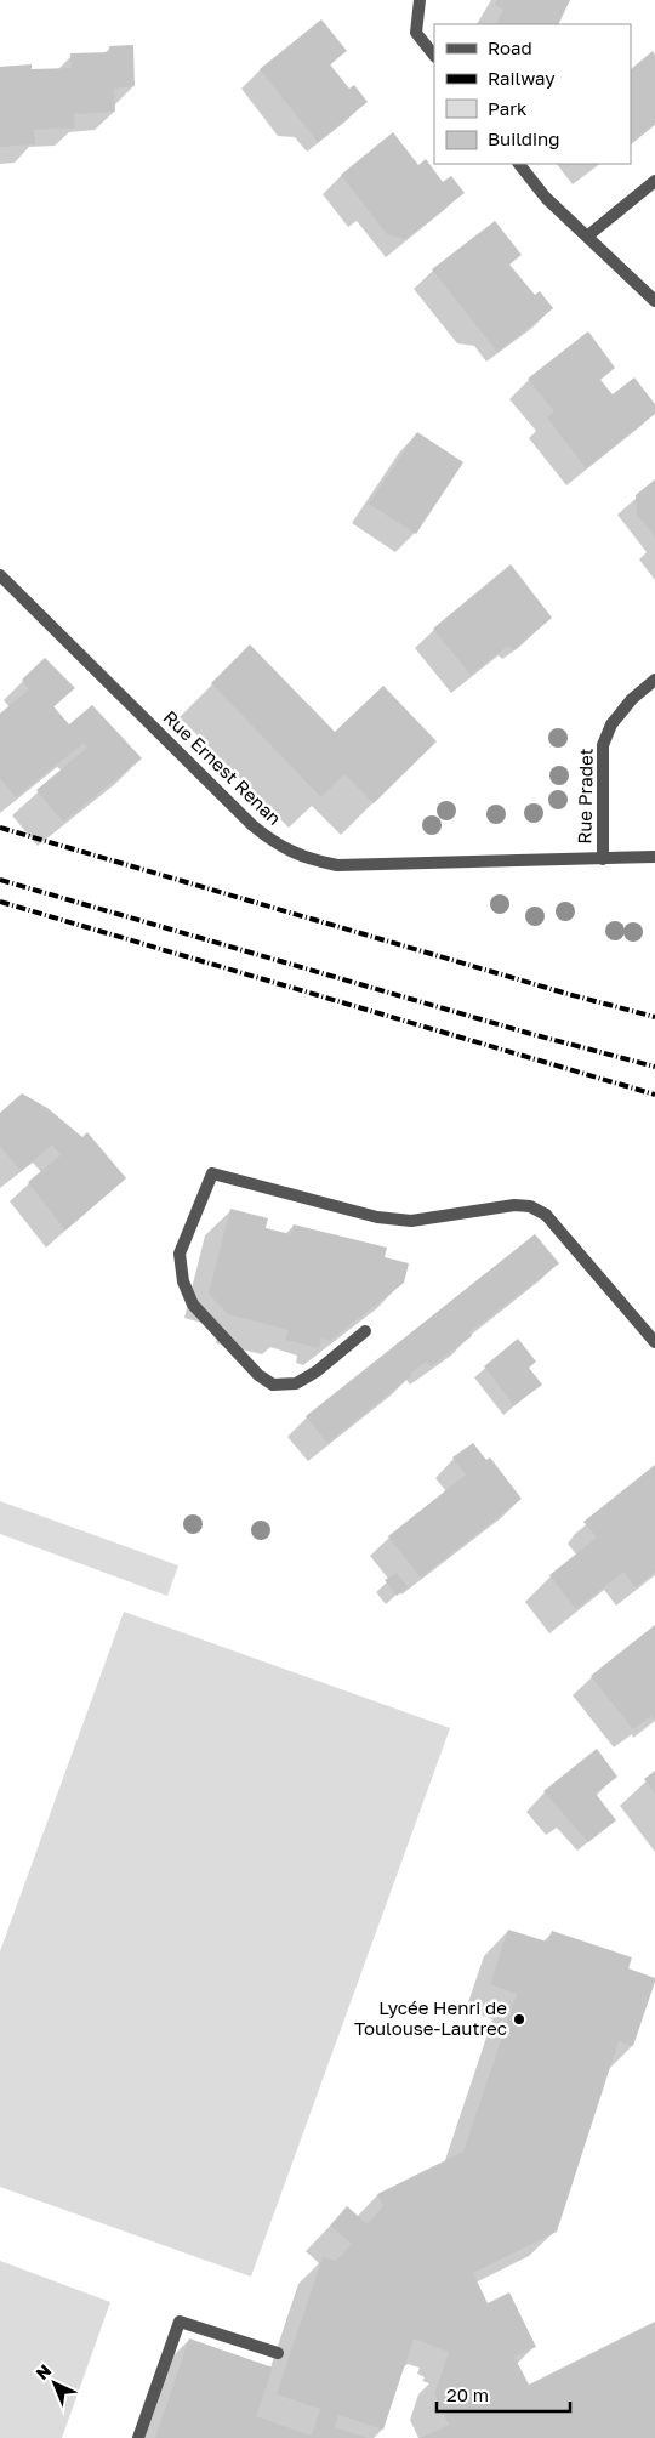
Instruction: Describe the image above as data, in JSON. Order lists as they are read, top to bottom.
{
  "streets": {
    "street": ["Rue Ernest Renan", "Rue Pradet"]
  },
  "crossings": [
    ["Rue Ernest Renan", "Rue Pradet"]
  ],
  "places": ["Lycée Henri de Toulouse-Lautrec"],
  "legend": [
    "Road",
    "Railway",
    "Park",
    "Building"
  ],
  "scale_bar": "20 m",
  "north": "top left"
}
